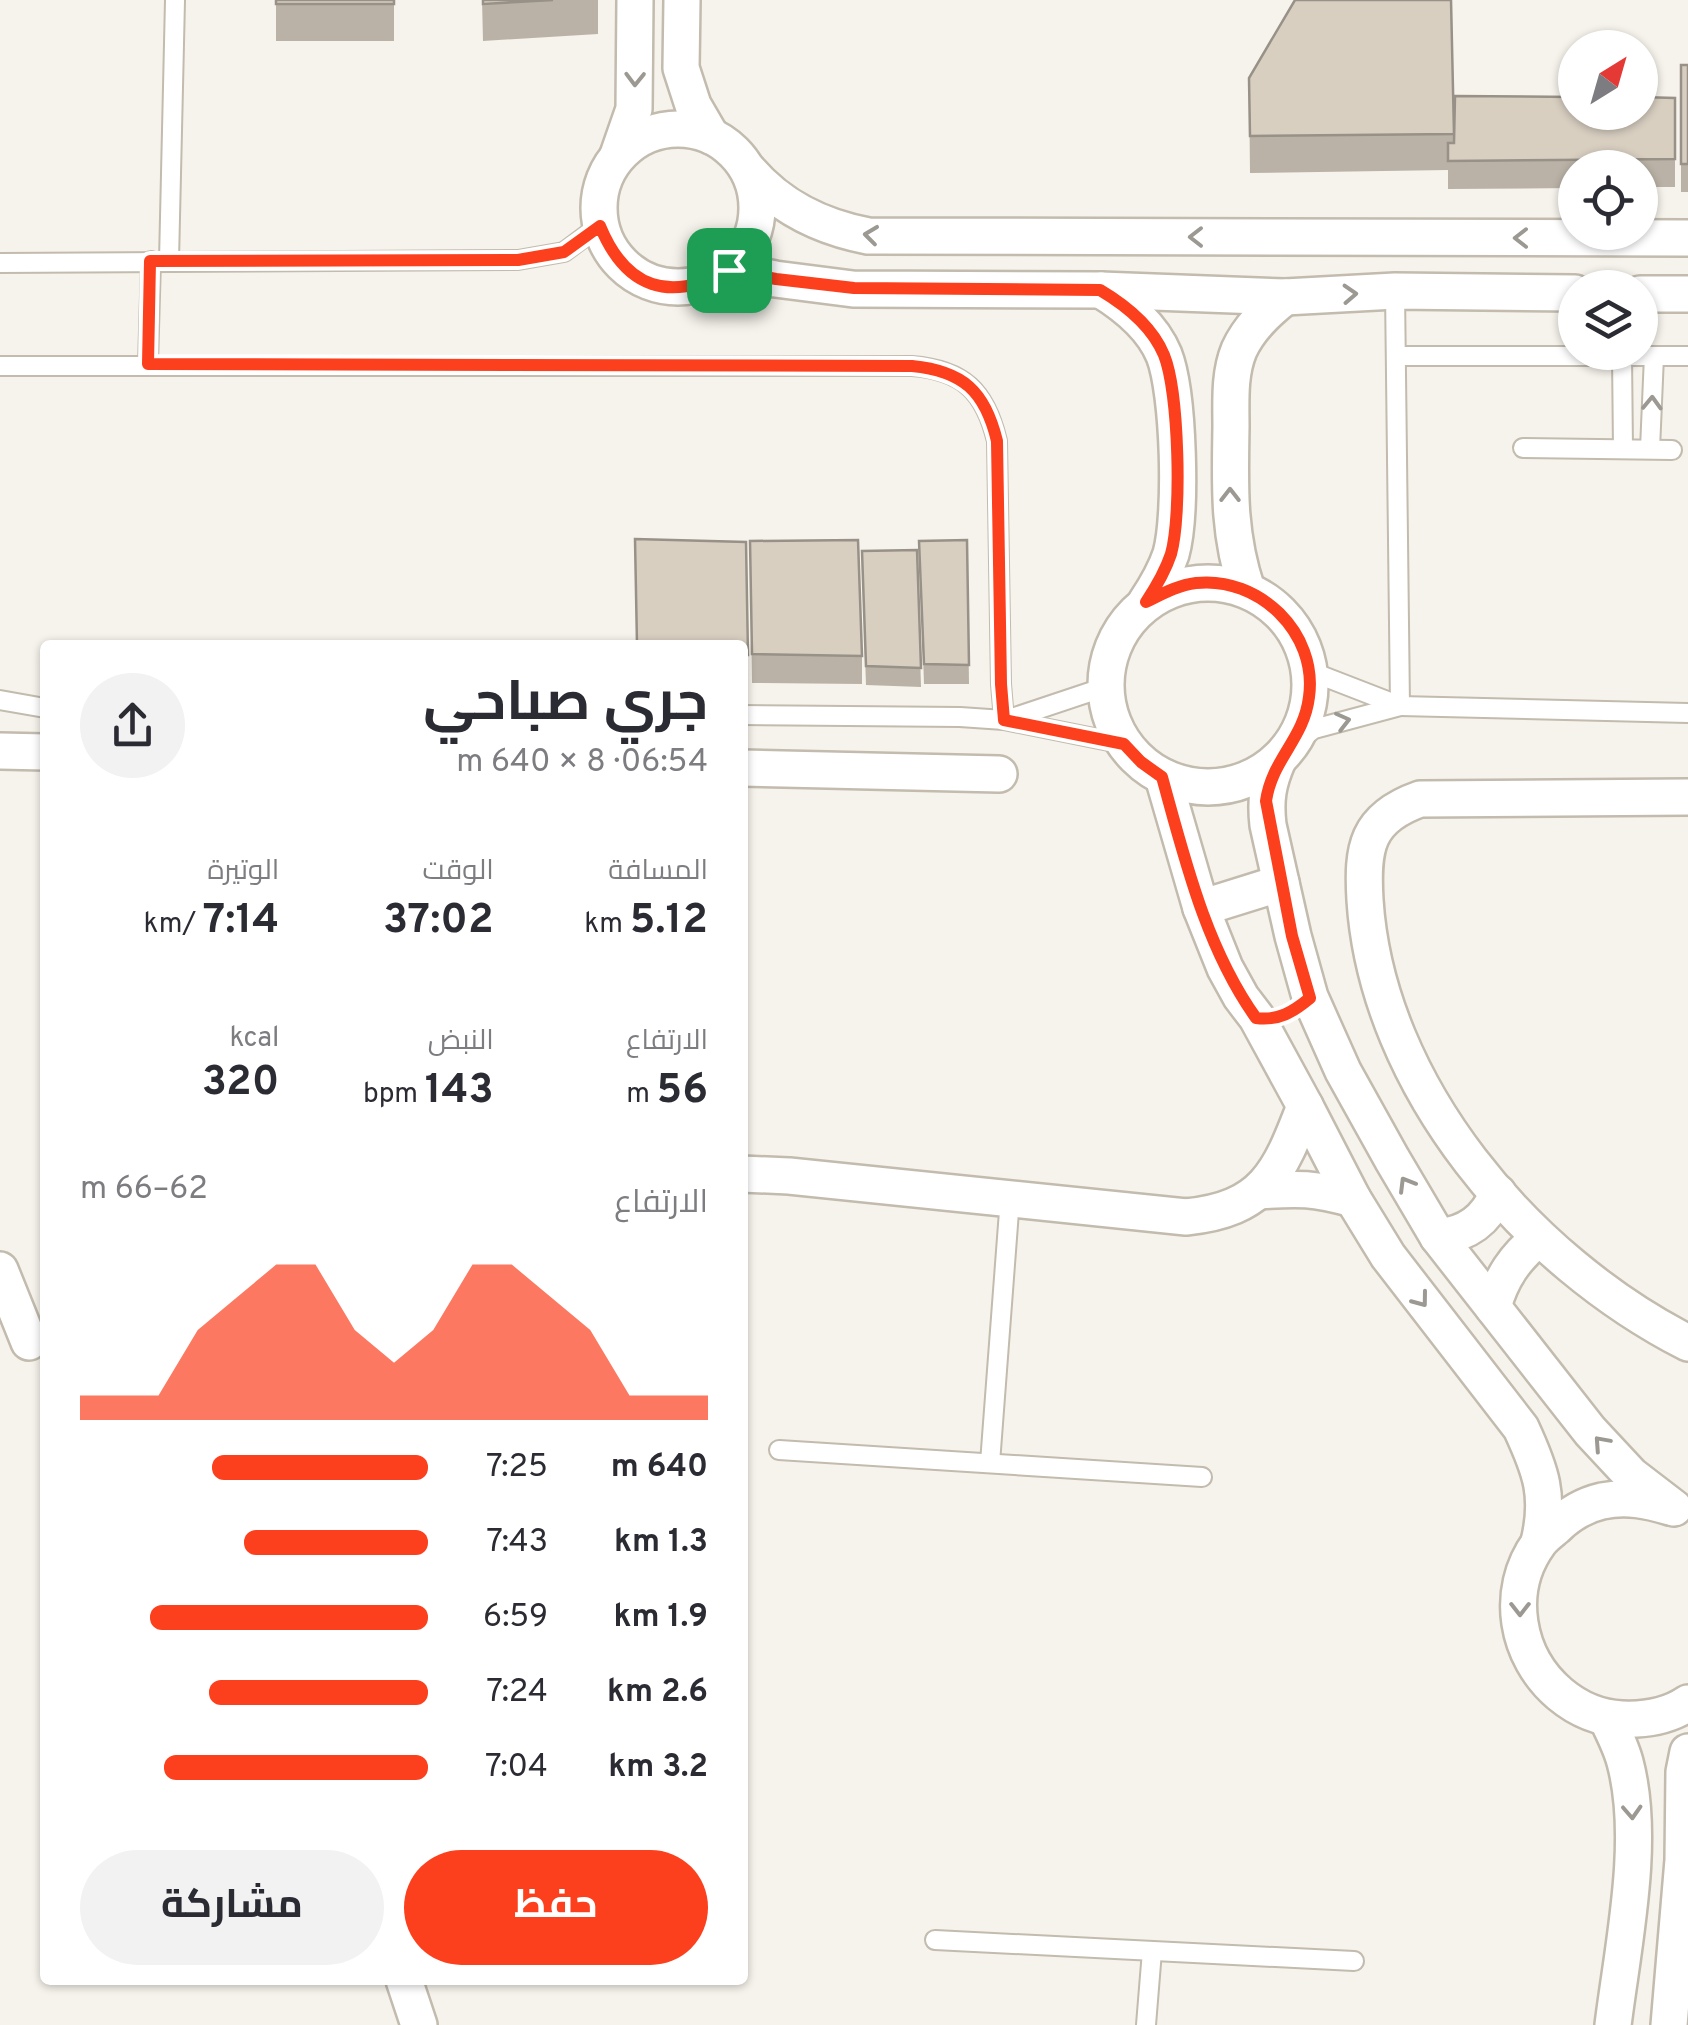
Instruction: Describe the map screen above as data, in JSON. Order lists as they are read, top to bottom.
{
  "north": "top right",
  "page": {
    "heading": ["جري صباحي", "06:54 · 8 × 640 m"],
    "stats": [
      ["المسافة", "5.12 km"],
      ["الوقت", "37:02"],
      ["الوتيرة", "7:14 /km"],
      ["الارتفاع", "56 m"],
      ["النبض", "143 bpm"],
      ["kcal", "320"]
    ],
    "chart": ["الارتفاع", "62–66 m"],
    "list": [
      {
        "name": "640 m",
        "note": "7:25"
      },
      {
        "name": "1.3 km",
        "note": "7:43"
      },
      {
        "name": "1.9 km",
        "note": "6:59"
      },
      {
        "name": "2.6 km",
        "note": "7:24"
      },
      {
        "name": "3.2 km",
        "note": "7:04"
      }
    ],
    "buttons": ["حفظ", "مشاركة"]
  }
}
